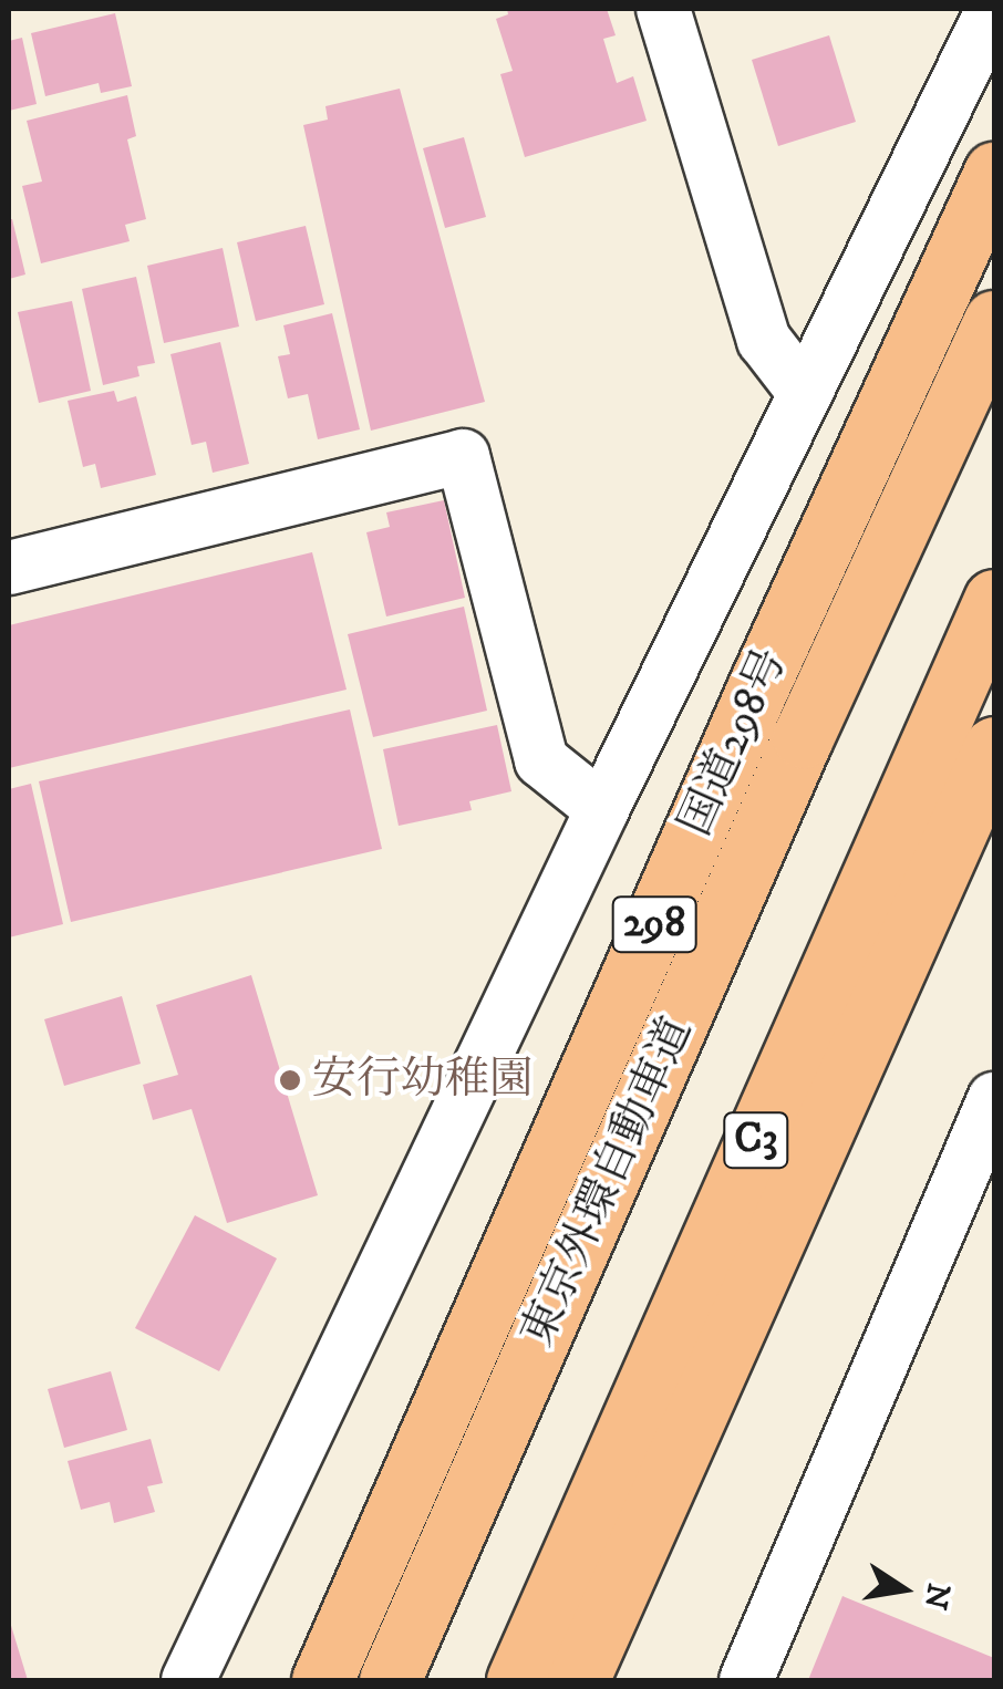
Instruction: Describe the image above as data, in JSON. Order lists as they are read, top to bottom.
{
  "streets": {
    "highway": [
      "国道298号",
      "298",
      "C3",
      "東京外環自動車道"
    ]
  },
  "places": ["安行幼稚園"],
  "north": "right"
}
